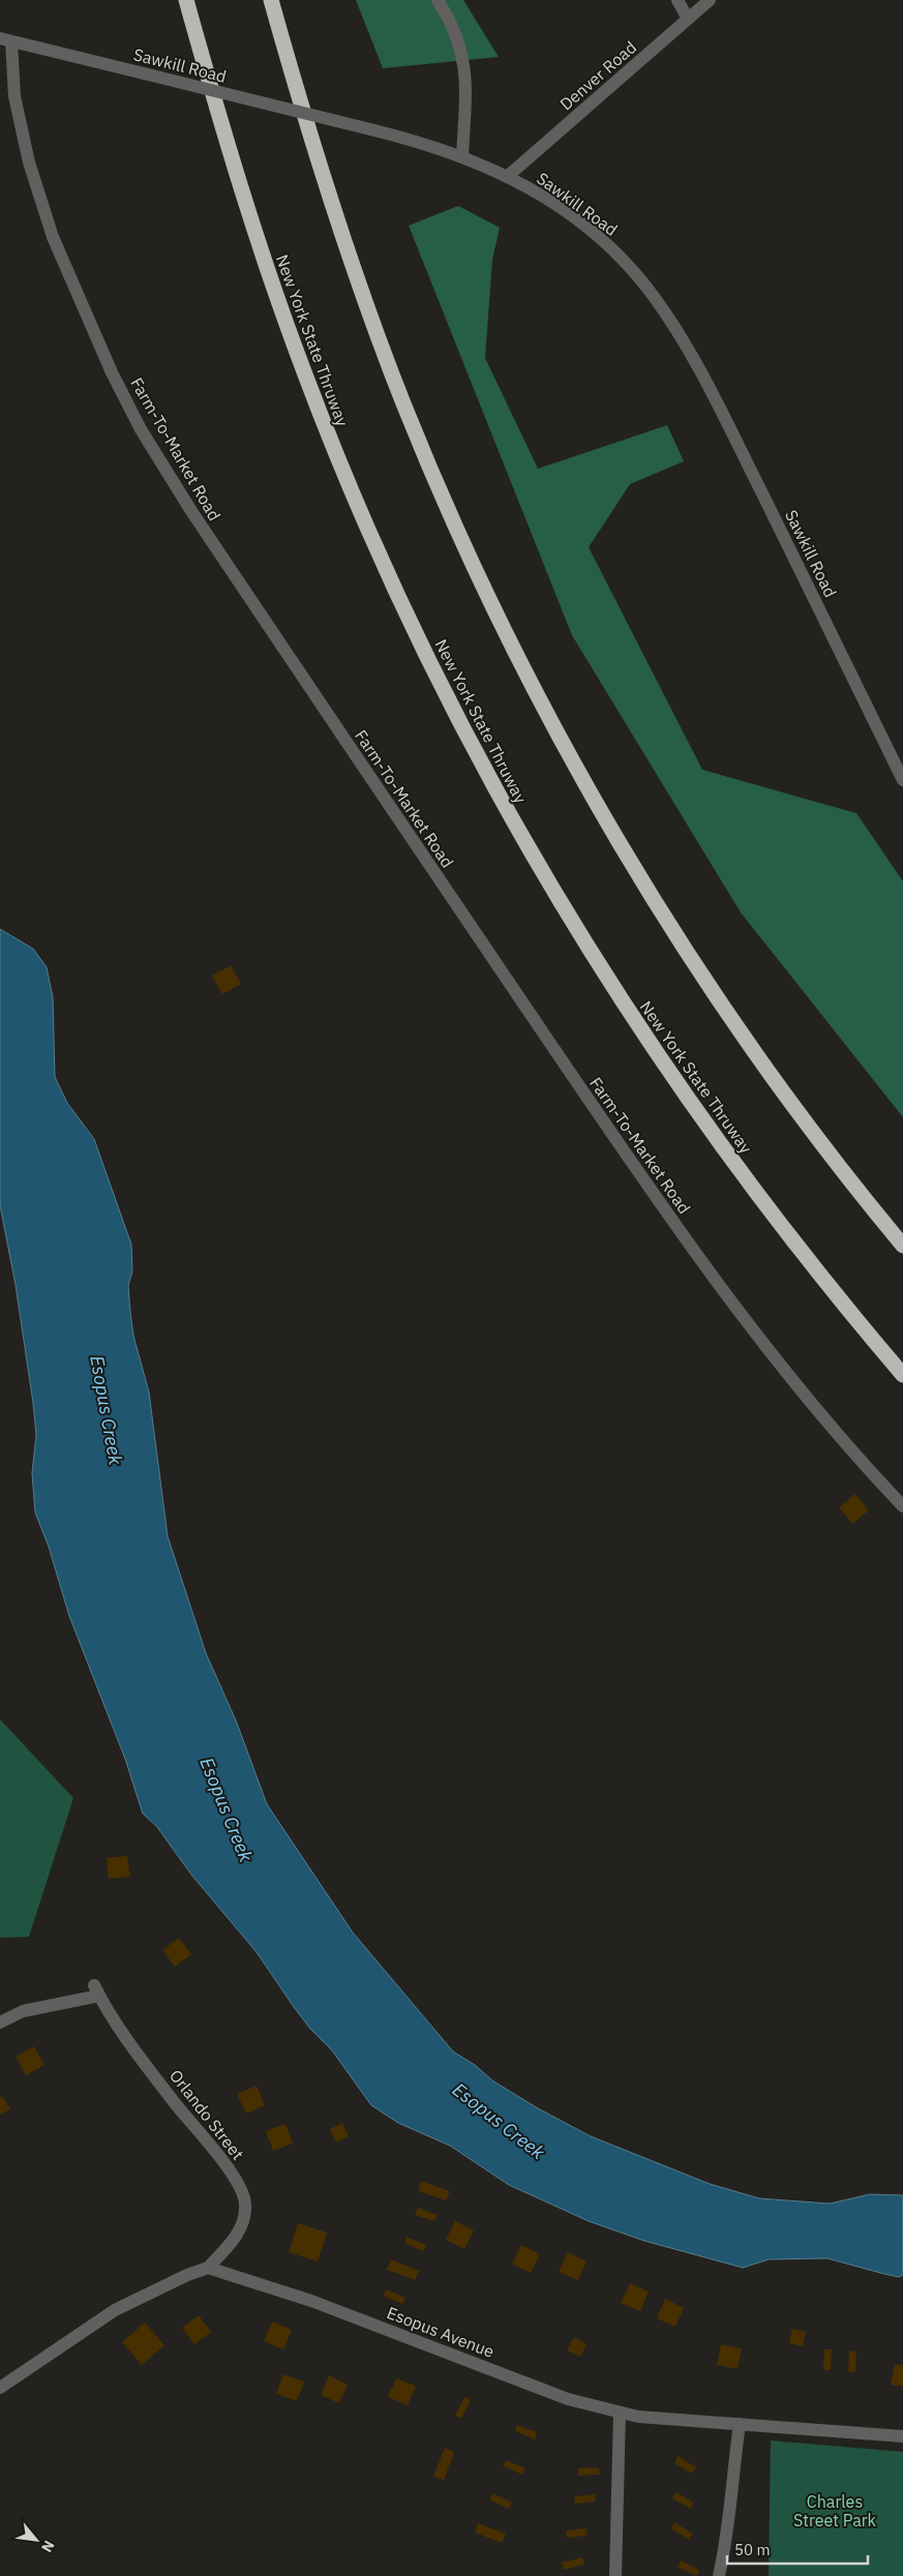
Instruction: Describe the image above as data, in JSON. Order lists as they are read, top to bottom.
{
  "streets": {
    "highway": ["New York State Thruway"],
    "street": [
      "Sawkill Road",
      "Denver Road",
      "Farm-To-Market Road",
      "Orlando Street",
      "Esopus Avenue"
    ]
  },
  "crossings": [
    ["Sawkill Road", "Denver Road"],
    ["Sawkill Road", "Farm-To-Market Road"],
    ["Orlando Street", "Esopus Avenue"]
  ],
  "water": ["Esopus Creek"],
  "parks": ["Charles Street Park"],
  "scale_bar": "50 m",
  "north": "bottom right"
}
